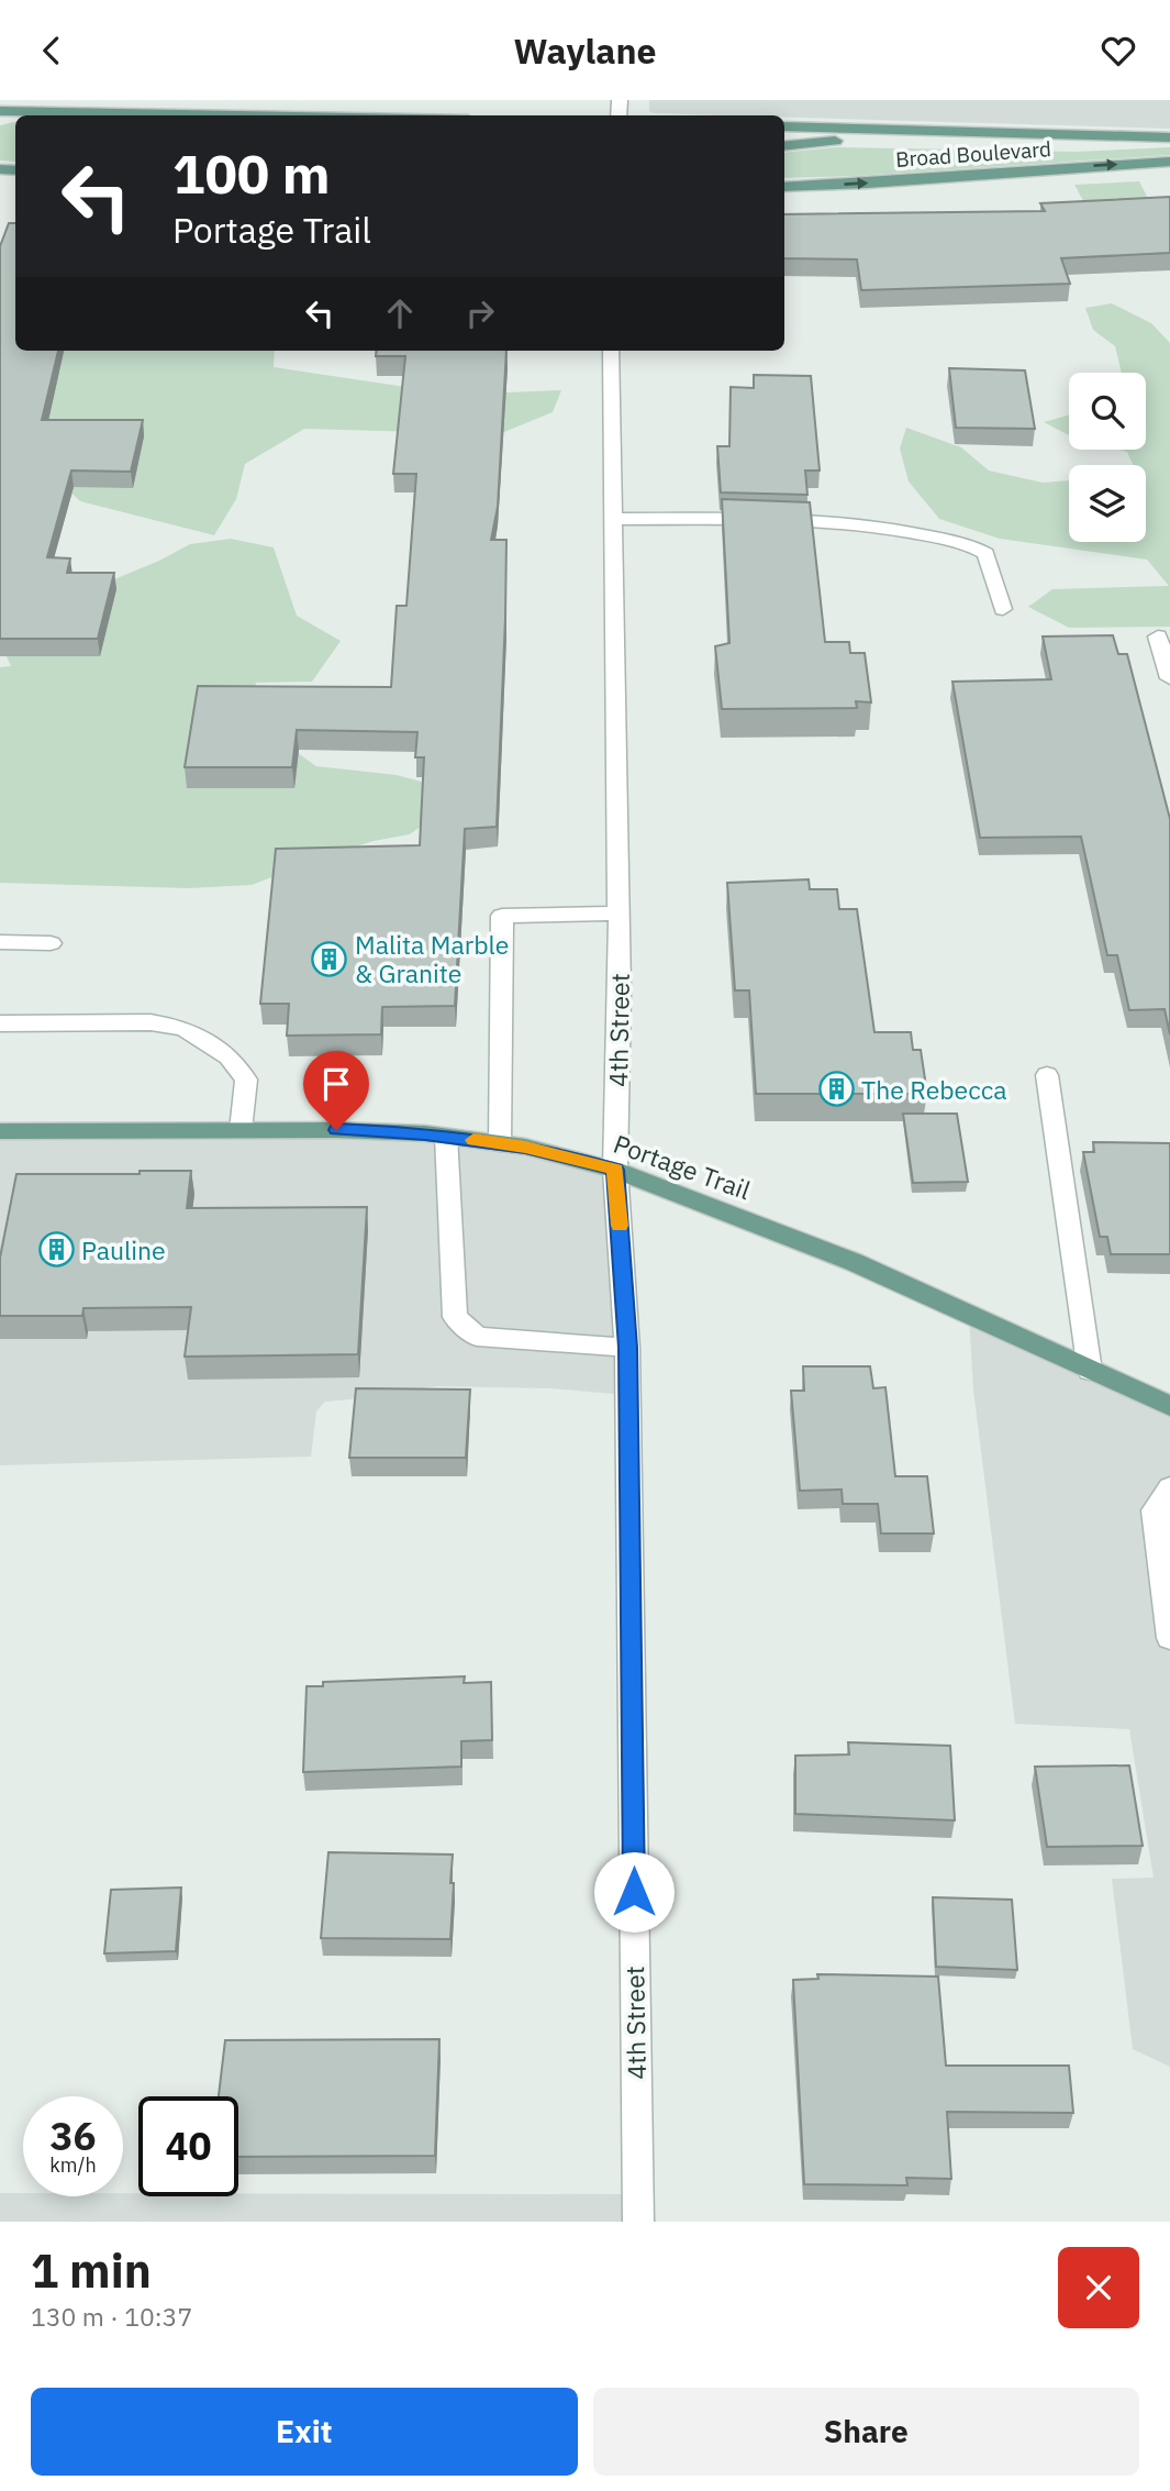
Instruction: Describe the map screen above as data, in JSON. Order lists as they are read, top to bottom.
{
  "streets": {
    "main road": ["Broad Boulevard", "Portage Trail"],
    "street": ["4th Street"]
  },
  "crossings": [
    ["4th Street", "Portage Trail"]
  ],
  "places": {
    "building": ["Malita Marble & Granite", "The Rebecca", "Pauline"]
  },
  "page": {
    "header": "Waylane",
    "turn": ["100 m", "Portage Trail"],
    "speed": "36 km/h",
    "limit": "40",
    "heading": ["1 min", "130 m · 10:37"],
    "buttons": ["Exit", "Share"]
  }
}
